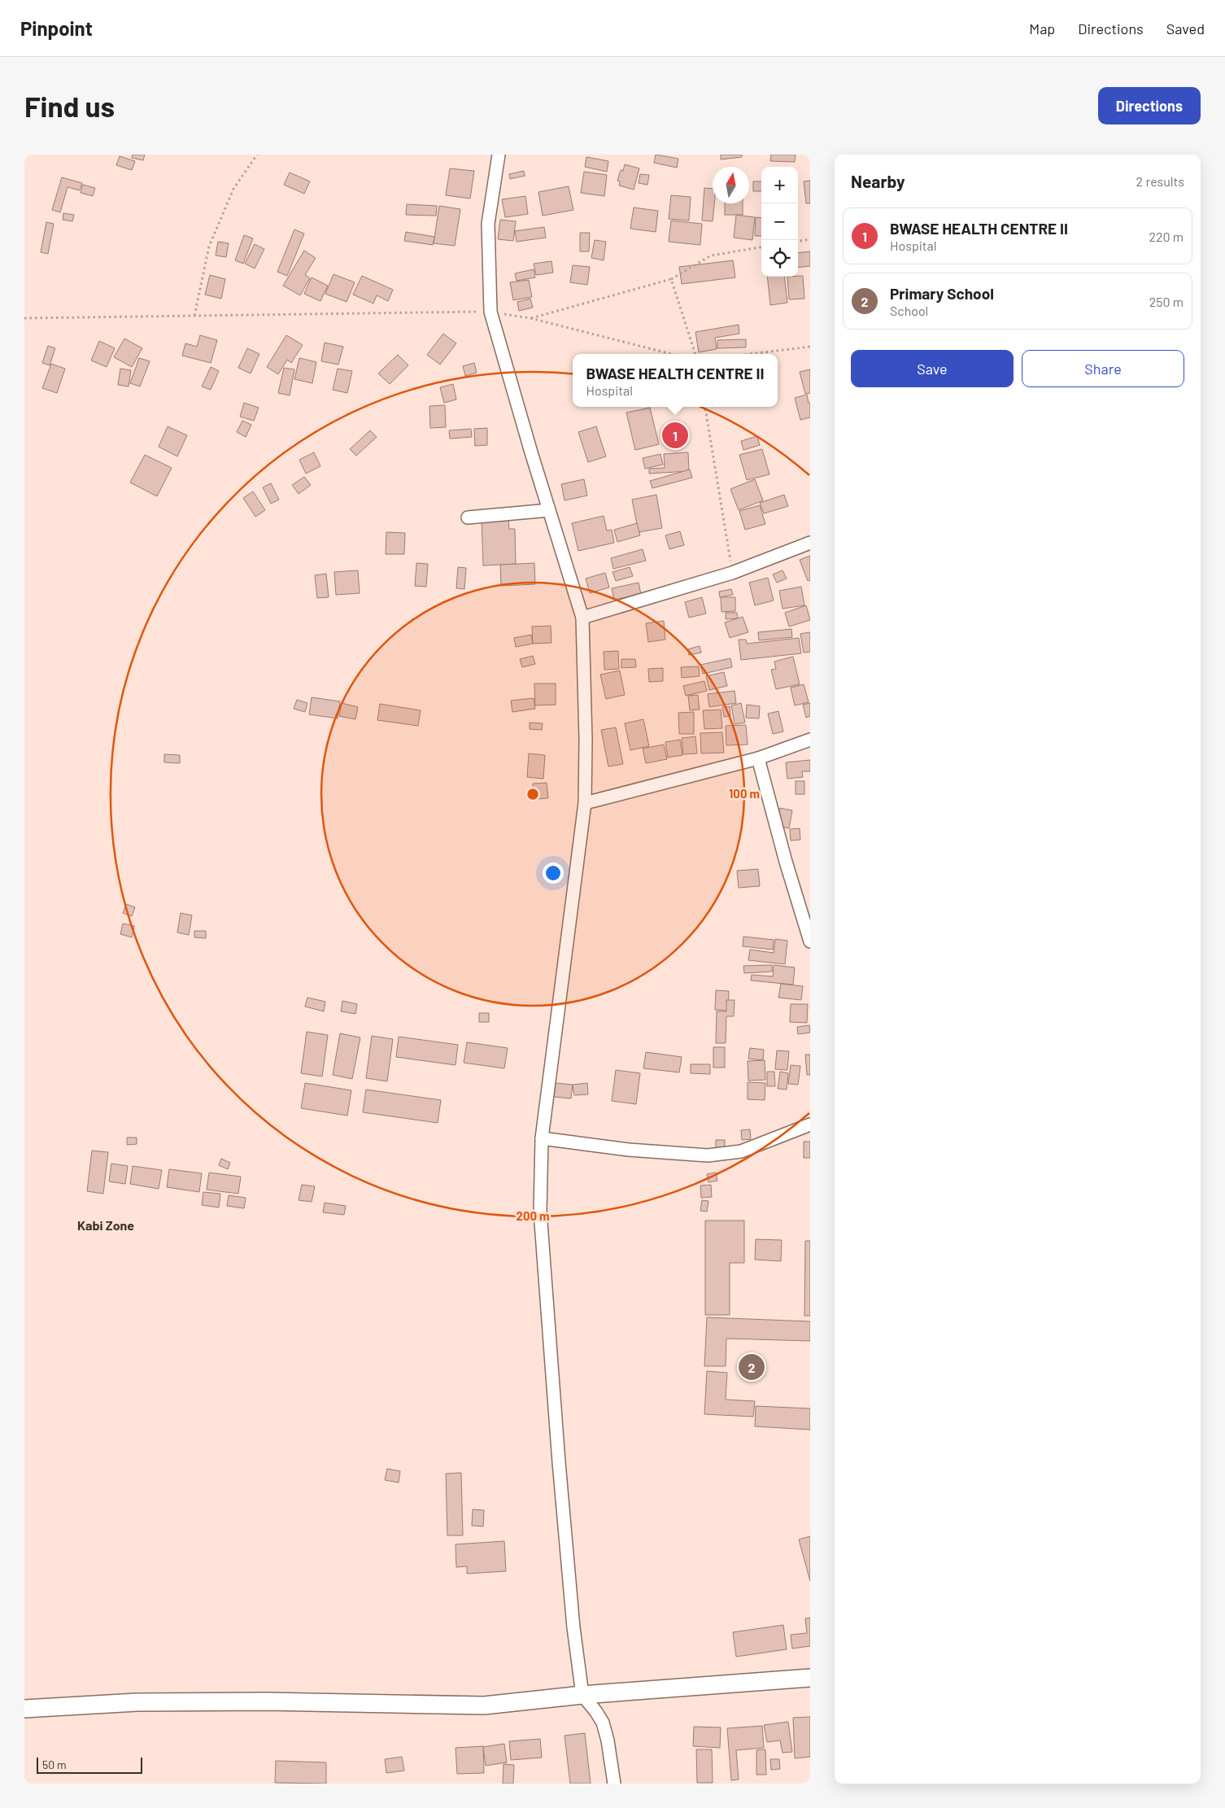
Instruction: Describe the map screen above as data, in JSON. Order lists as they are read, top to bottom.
{
  "districts": ["Kabi Zone"],
  "scale_bar": "50 m",
  "north": "top",
  "page": {
    "header": "Pinpoint",
    "nav": ["Map", "Directions", "Saved"],
    "buttons": [
      "Directions",
      ["Save", "Share"]
    ],
    "title": "Find us",
    "heading": ["Nearby", "2 results"],
    "map_buttons": ["+", "−"],
    "list": [
      {
        "mark": "1",
        "name": "BWASE HEALTH CENTRE II",
        "note": "Hospital",
        "value": "220 m"
      },
      {
        "mark": "2",
        "name": "Primary School",
        "note": "School",
        "value": "250 m"
      }
    ],
    "popup": ["BWASE HEALTH CENTRE II", "Hospital"],
    "pins": ["1", "2"],
    "scale": "50 m"
  },
  "rings": ["100 m", "200 m"]
}
